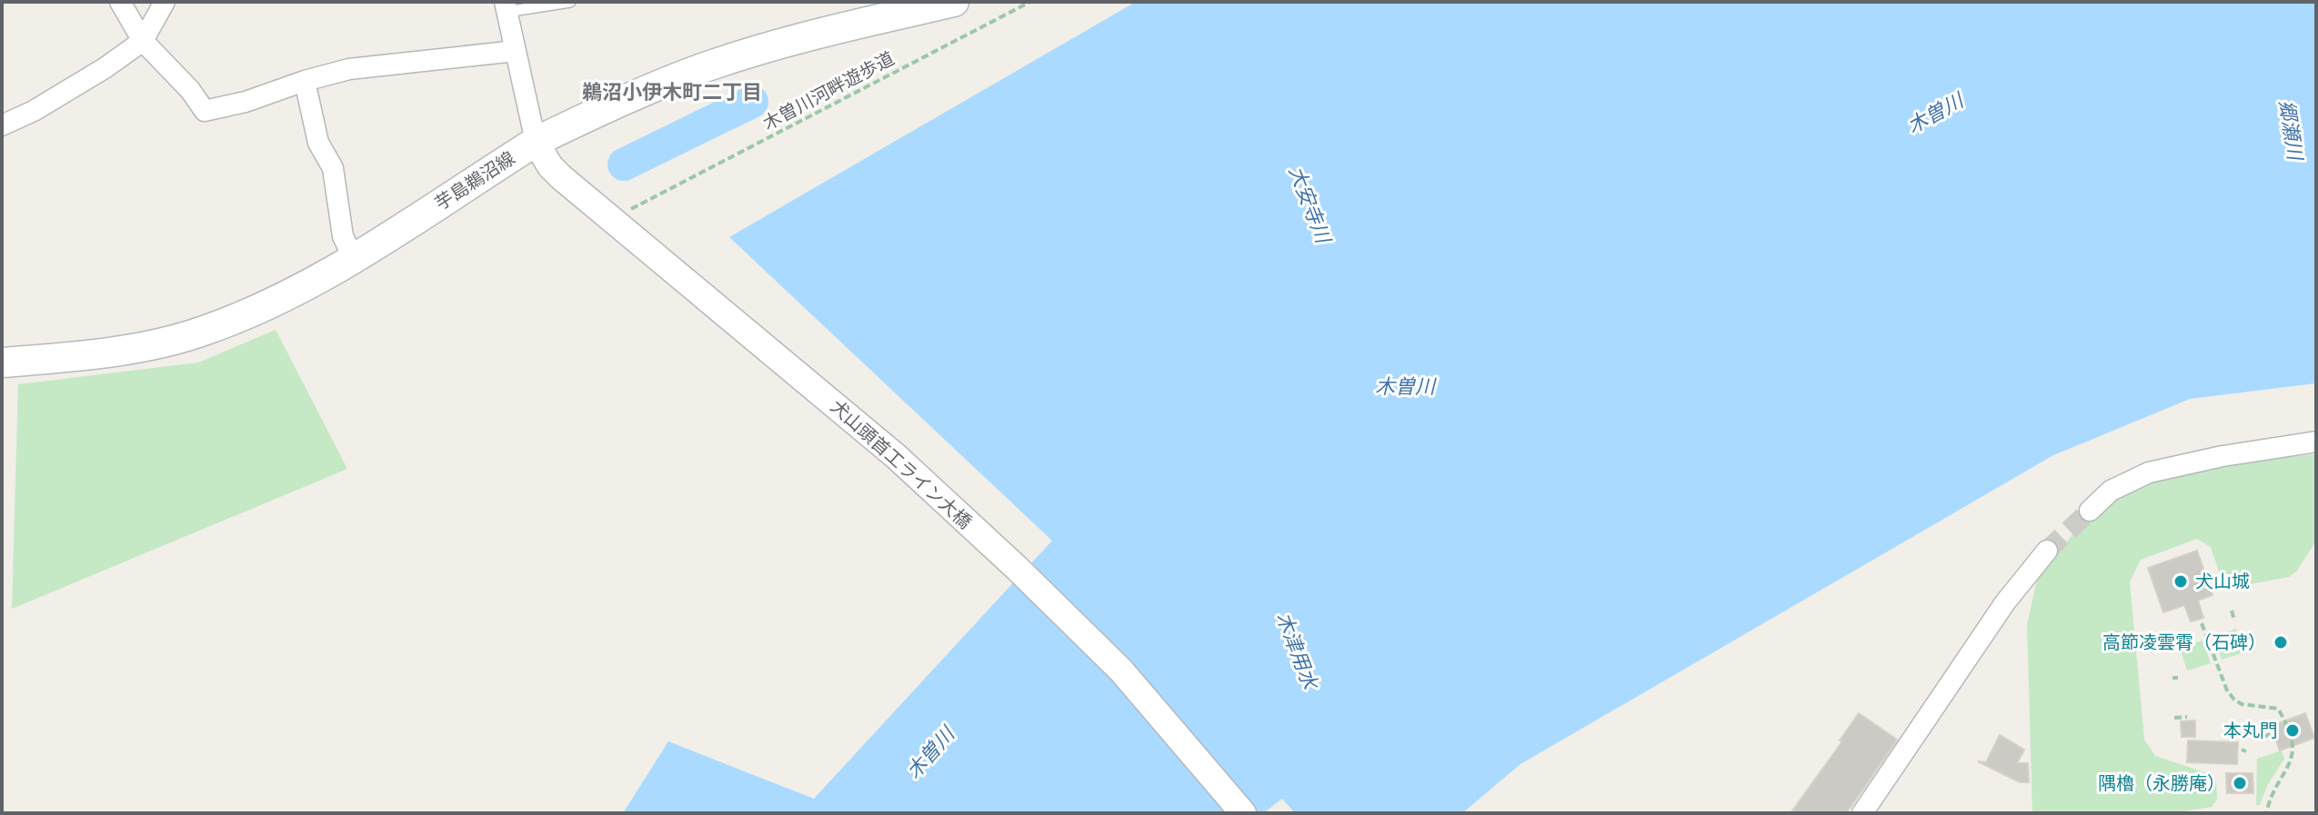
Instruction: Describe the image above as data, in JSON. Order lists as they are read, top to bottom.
{
  "streets": {
    "main road": ["芋島鵜沼線"],
    "street": ["犬山頭首工ライン大橋"],
    "path": ["木曽川河畔遊歩道"]
  },
  "crossings": [
    ["芋島鵜沼線", "犬山頭首工ライン大橋"]
  ],
  "districts": ["鵜沼小伊木町二丁目"],
  "water": [
    "木曽川",
    "郷瀬川",
    "大安寺川",
    "木津用水"
  ],
  "places": [
    "犬山城",
    "高節凌雲霄（石碑）",
    "本丸門",
    "隅櫓（永勝庵）"
  ]
}
